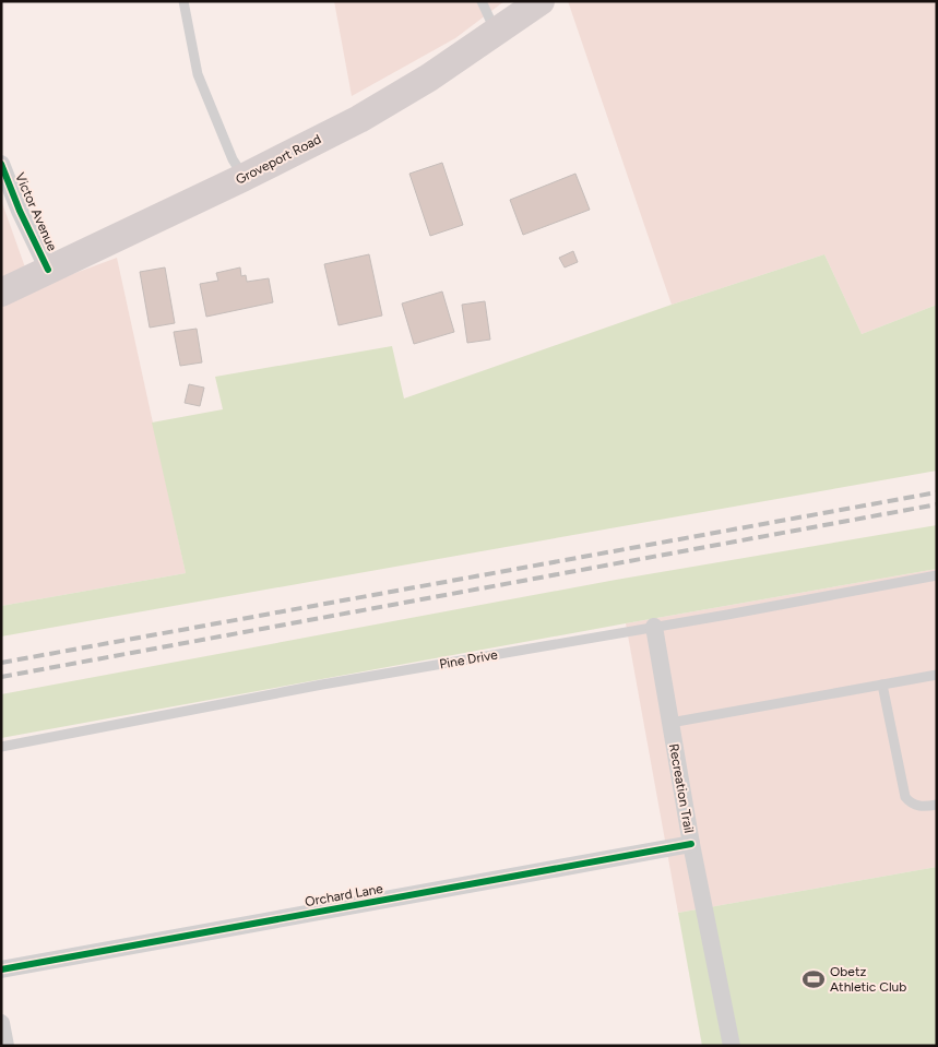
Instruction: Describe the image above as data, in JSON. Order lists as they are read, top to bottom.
{
  "streets": {
    "main road": ["Groveport Road"],
    "street": ["Victor Avenue", "Recreation Trail", "Orchard Lane"],
    "lane": ["Pine Drive"]
  },
  "crossings": [
    ["Groveport Road", "Victor Avenue"],
    ["Pine Drive", "Recreation Trail"],
    ["Recreation Trail", "Orchard Lane"]
  ],
  "places": {
    "sports": ["Obetz Athletic Club"]
  }
}
